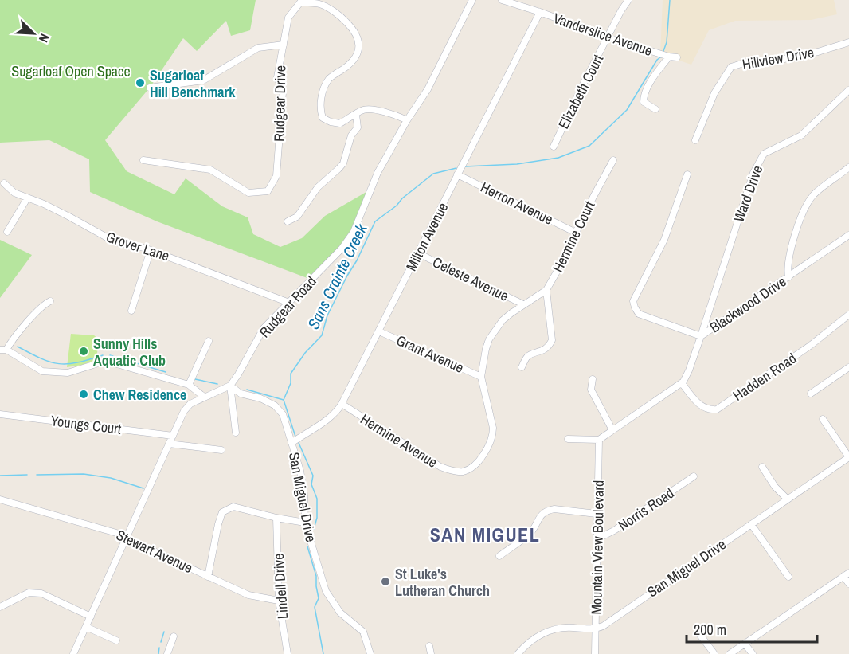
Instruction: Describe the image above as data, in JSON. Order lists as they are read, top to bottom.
{
  "streets": {
    "street": [
      "Vanderslice Avenue",
      "Hillview Drive",
      "Elizabeth Court",
      "Rudgear Drive",
      "Ward Drive",
      "Herron Avenue",
      "Milton Avenue",
      "Hermine Court",
      "Grover Lane",
      "Celeste Avenue",
      "Blackwood Drive",
      "Rudgear Road",
      "Grant Avenue",
      "Hadden Road",
      "Youngs Court",
      "Hermine Avenue",
      "San Miguel Drive",
      "Norris Road",
      "Mountain View Boulevard",
      "Stewart Avenue",
      "Lindell Drive"
    ]
  },
  "crossings": [
    ["Vanderslice Avenue", "Elizabeth Court"],
    ["Vanderslice Avenue", "Milton Avenue"],
    ["Rudgear Drive", "Rudgear Road"],
    ["Ward Drive", "Blackwood Drive"],
    ["Herron Avenue", "Milton Avenue"],
    ["Herron Avenue", "Hermine Court"],
    ["Milton Avenue", "Celeste Avenue"],
    ["Milton Avenue", "Grant Avenue"],
    ["Milton Avenue", "Hermine Avenue"],
    ["Milton Avenue", "San Miguel Drive"],
    ["Hermine Court", "Celeste Avenue"],
    ["Hermine Court", "Hermine Avenue"],
    ["Grover Lane", "Rudgear Road"],
    ["Celeste Avenue", "Hermine Avenue"],
    ["Blackwood Drive", "Hadden Road"],
    ["Rudgear Road", "San Miguel Drive"],
    ["Grant Avenue", "Hermine Avenue"],
    ["San Miguel Drive", "Mountain View Boulevard"],
    ["Norris Road", "Mountain View Boulevard"],
    ["Stewart Avenue", "Lindell Drive"]
  ],
  "districts": ["SAN MIGUEL"],
  "water": ["Sans Crainte Creek"],
  "parks": ["Sugarloaf Open Space"],
  "places": [
    "Sugarloaf Hill Benchmark",
    "Sunny Hills Aquatic Club",
    "Chew Residence",
    "St Luke's Lutheran Church"
  ],
  "scale_bar": "200 m",
  "north": "bottom right"
}
